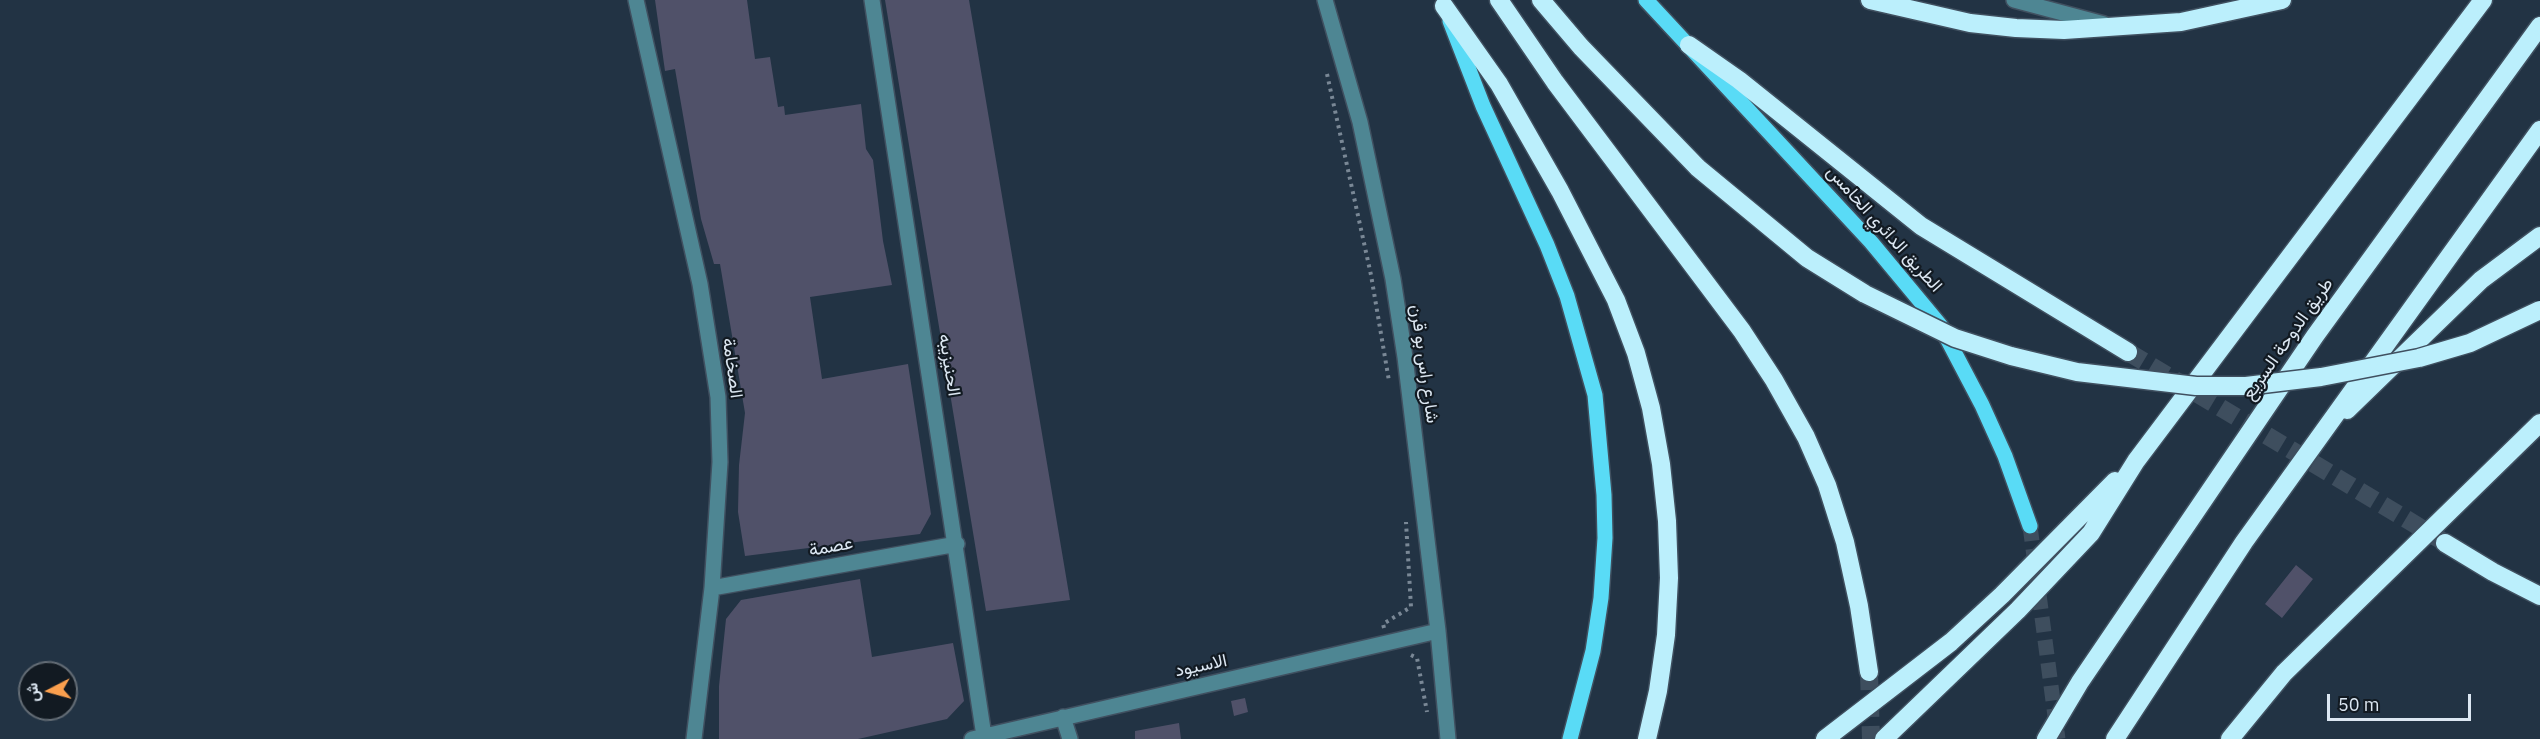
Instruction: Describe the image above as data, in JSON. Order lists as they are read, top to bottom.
{
  "streets": {
    "highway": ["طريق الدوحة السريع"],
    "main road": ["الطريق الدائري الخامس"],
    "street": [
      "شارع راس بو قرن",
      "الحنيزيبه",
      "الصخامة",
      "عصمة",
      "الاسيود"
    ]
  },
  "crossings": [
    ["شارع راس بو قرن", "الاسيود"],
    ["الحنيزيبه", "عصمة"],
    ["الحنيزيبه", "الاسيود"],
    ["الصخامة", "عصمة"]
  ],
  "scale_bar": "50 m",
  "north": "left"
}
